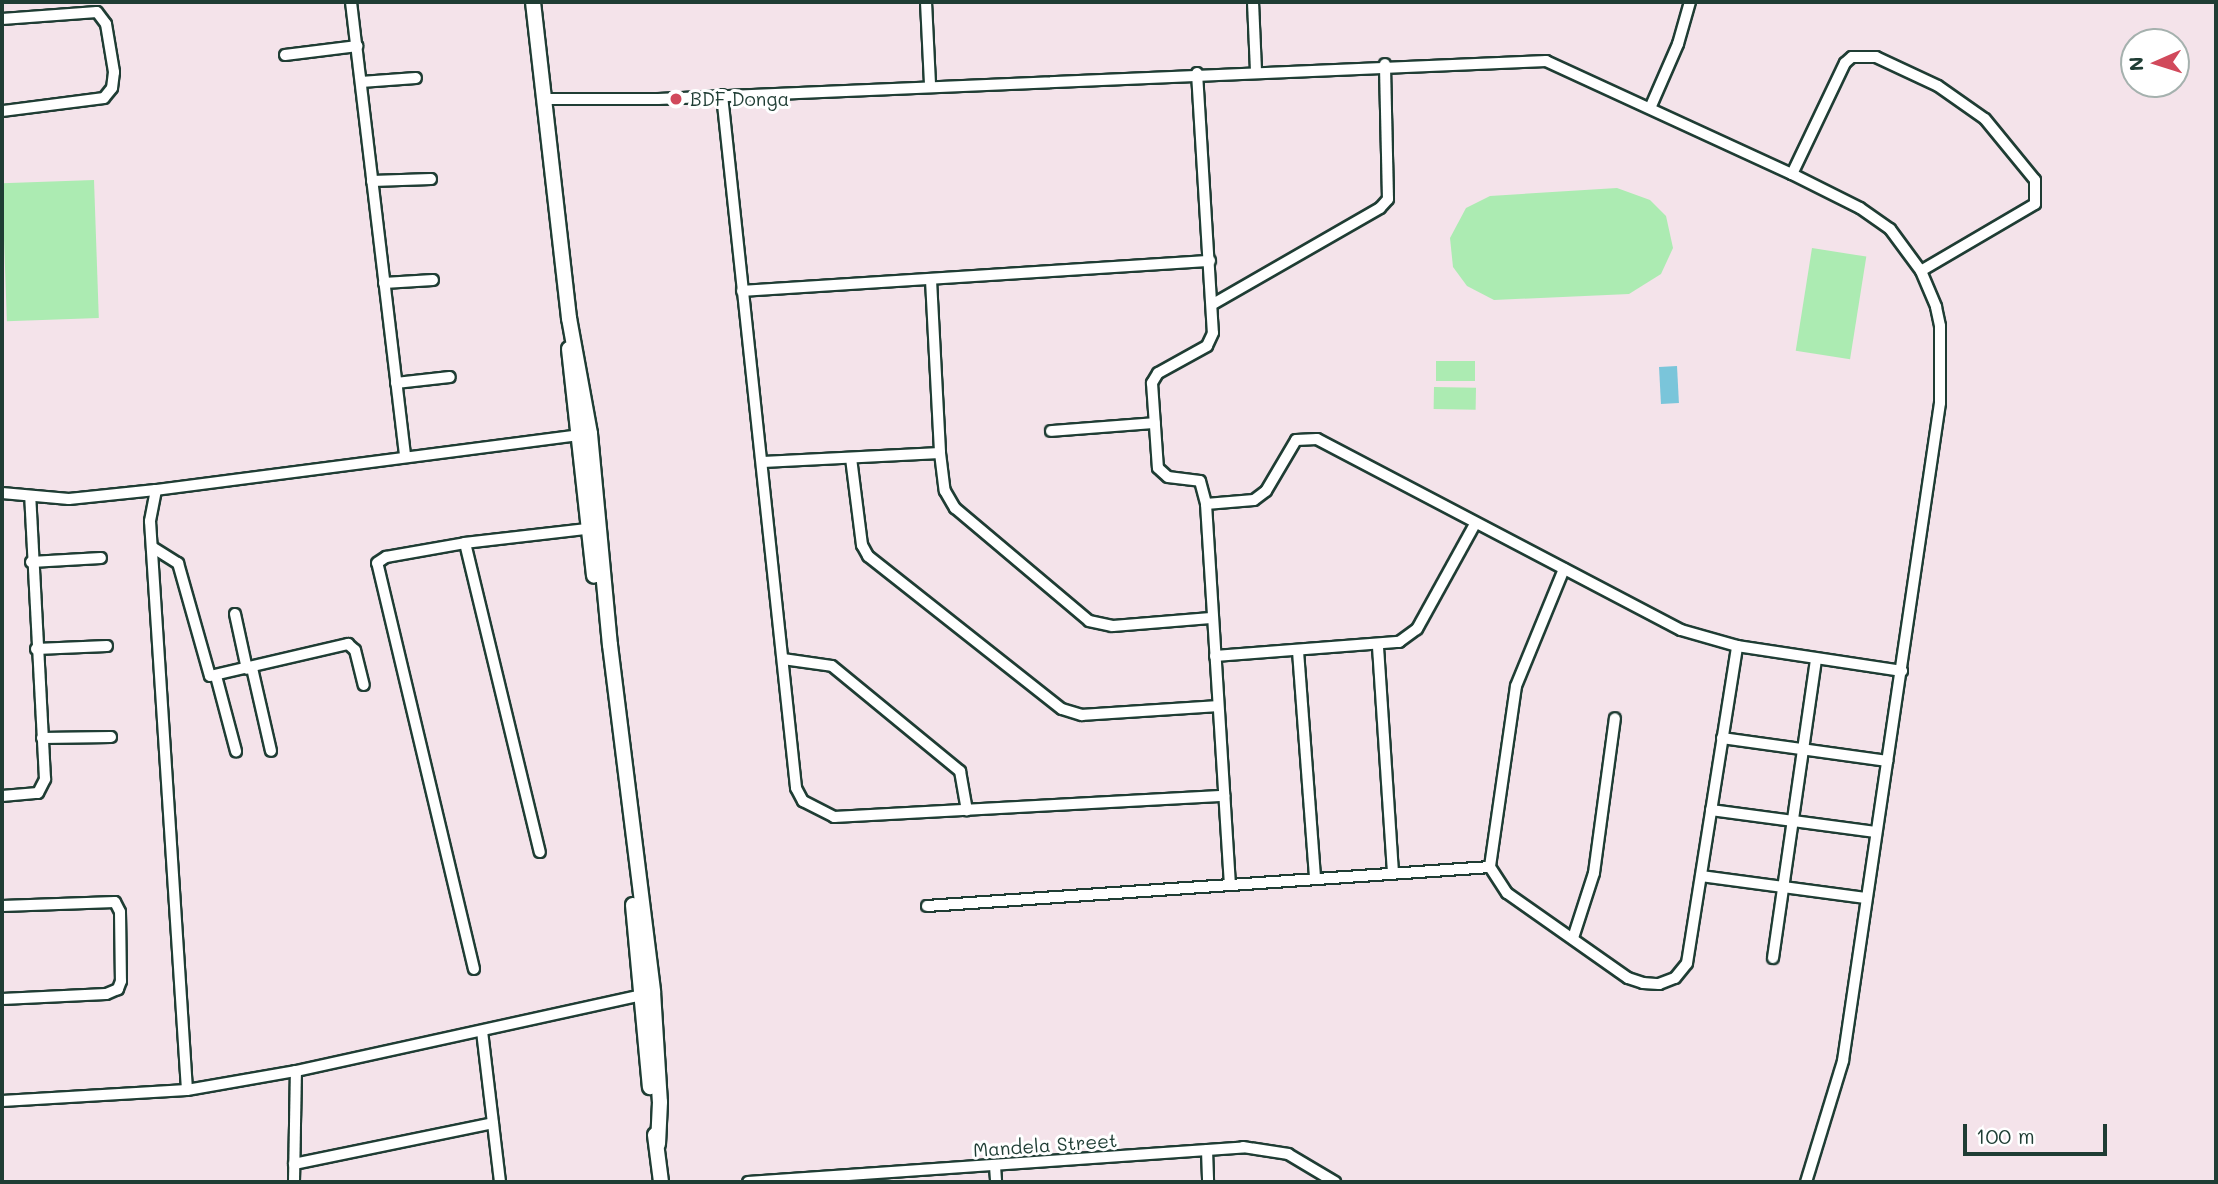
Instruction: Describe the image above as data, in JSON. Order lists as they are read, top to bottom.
{
  "streets": {
    "street": ["Mandela Street"]
  },
  "places": ["BDF Donga"],
  "scale_bar": "100 m",
  "north": "left"
}
